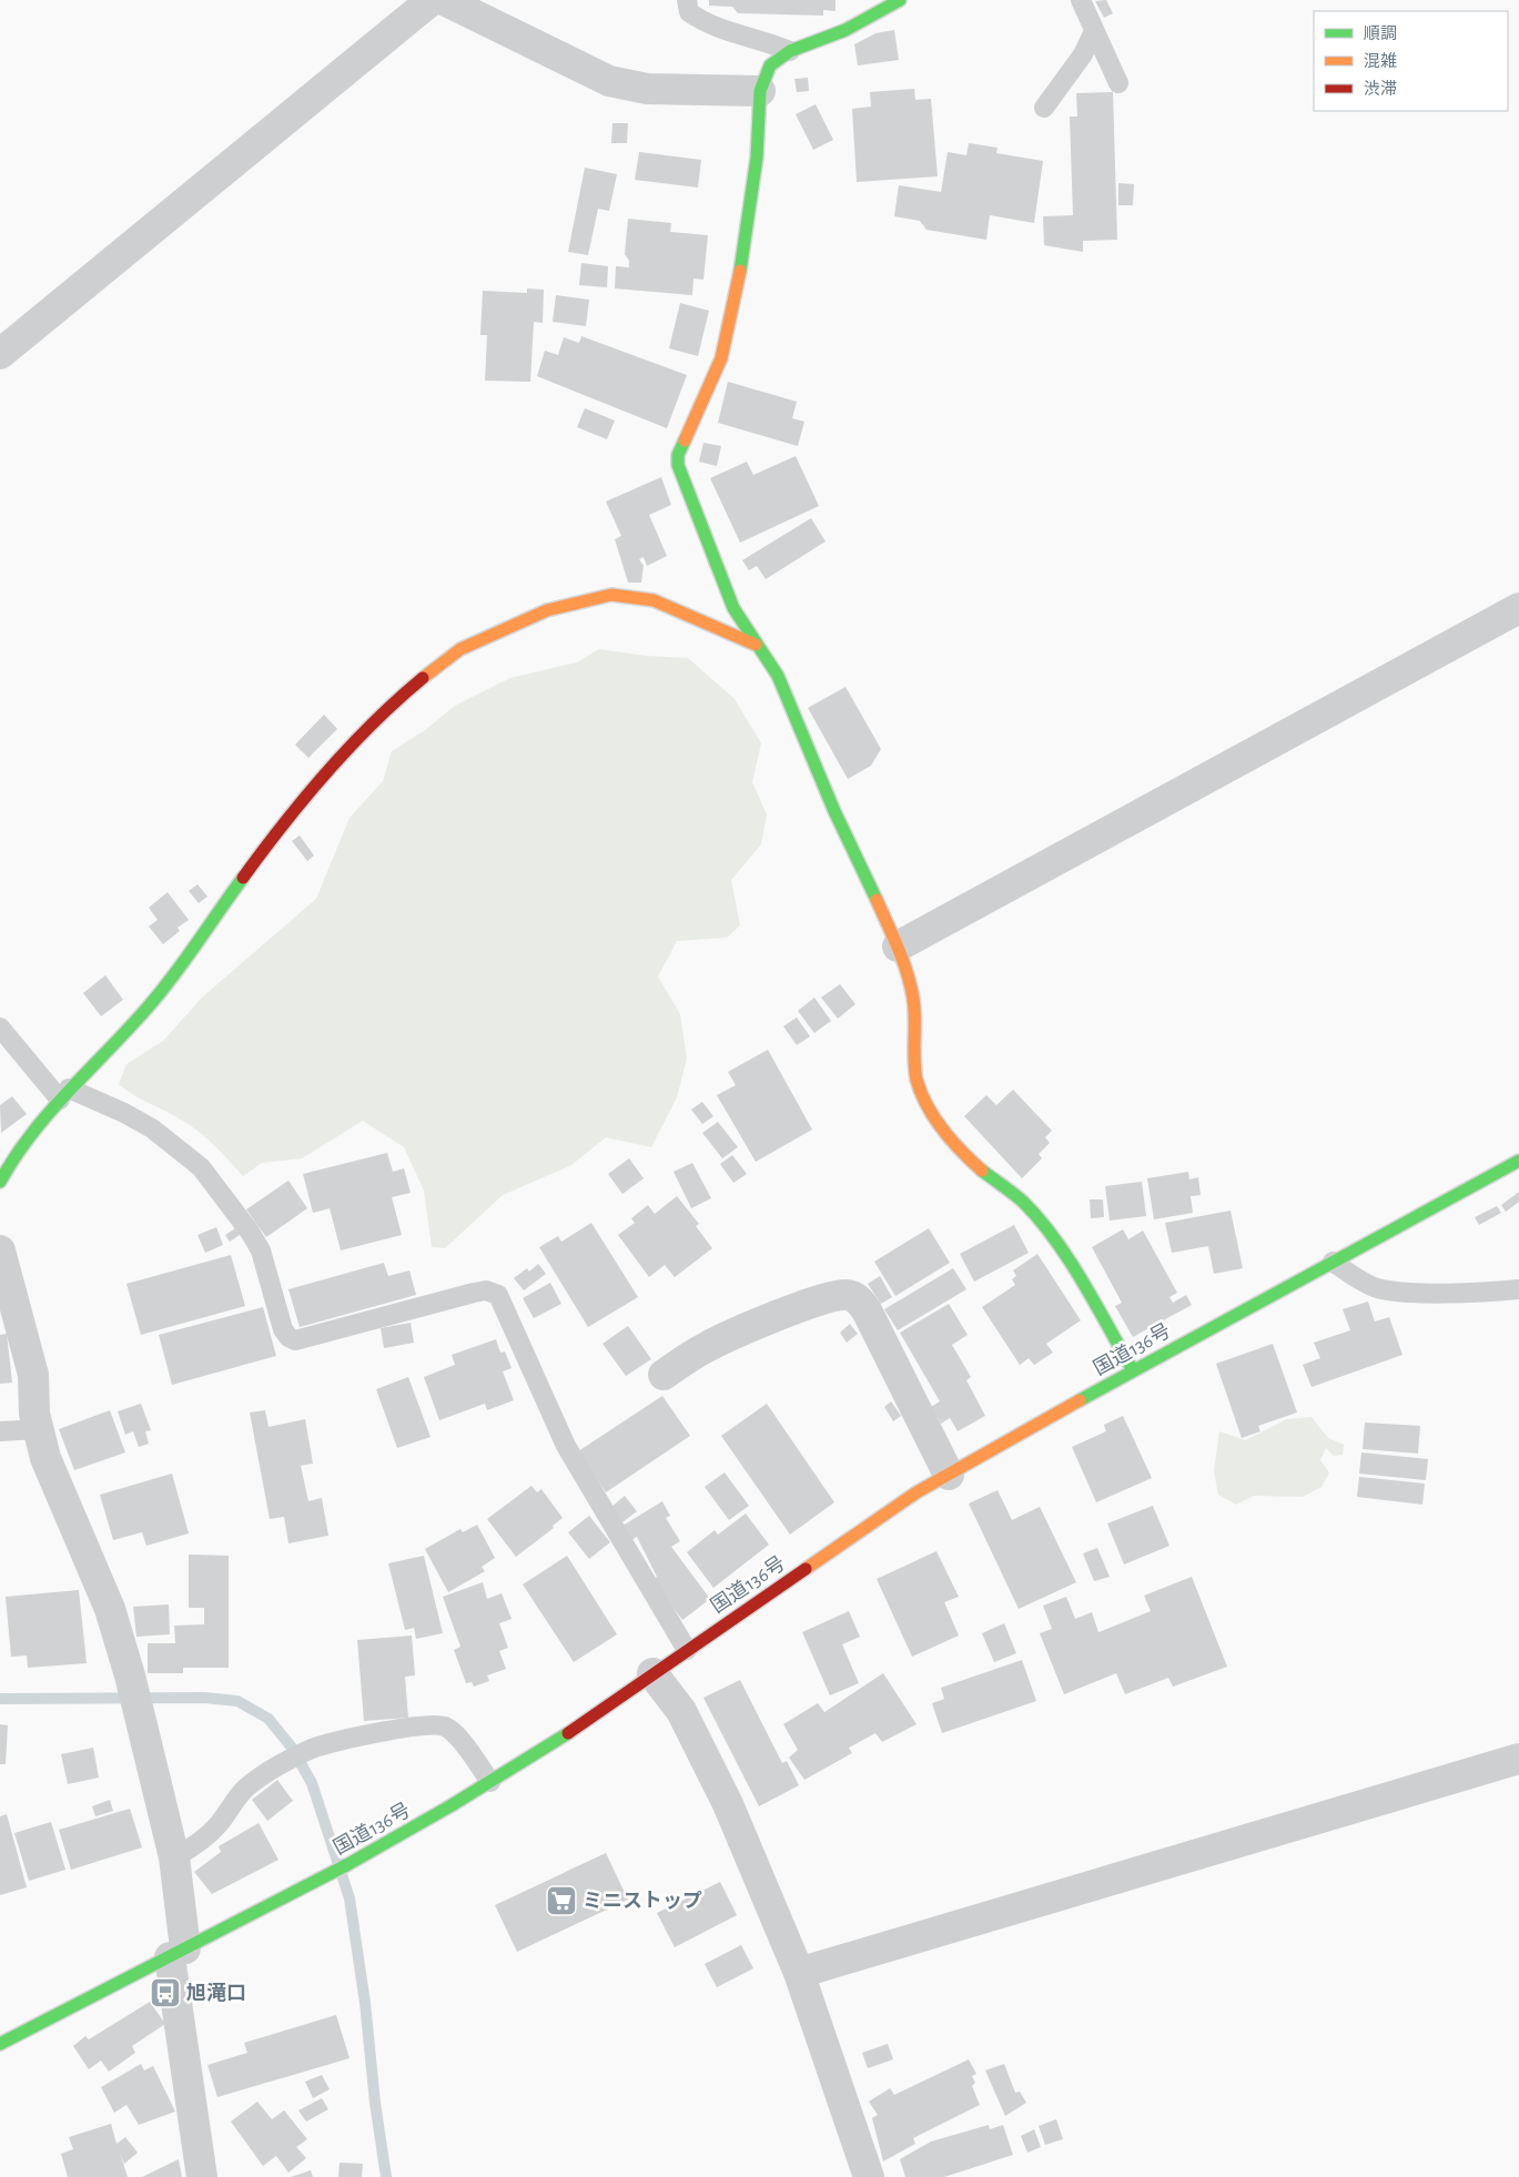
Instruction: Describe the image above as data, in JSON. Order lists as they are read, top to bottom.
{
  "streets": {
    "main road": ["国道136号"]
  },
  "places": {
    "supermarket": ["ミニストップ"],
    "bus stop": ["旭滝口"]
  },
  "legend": ["順調", "混雑", "渋滞"]
}
